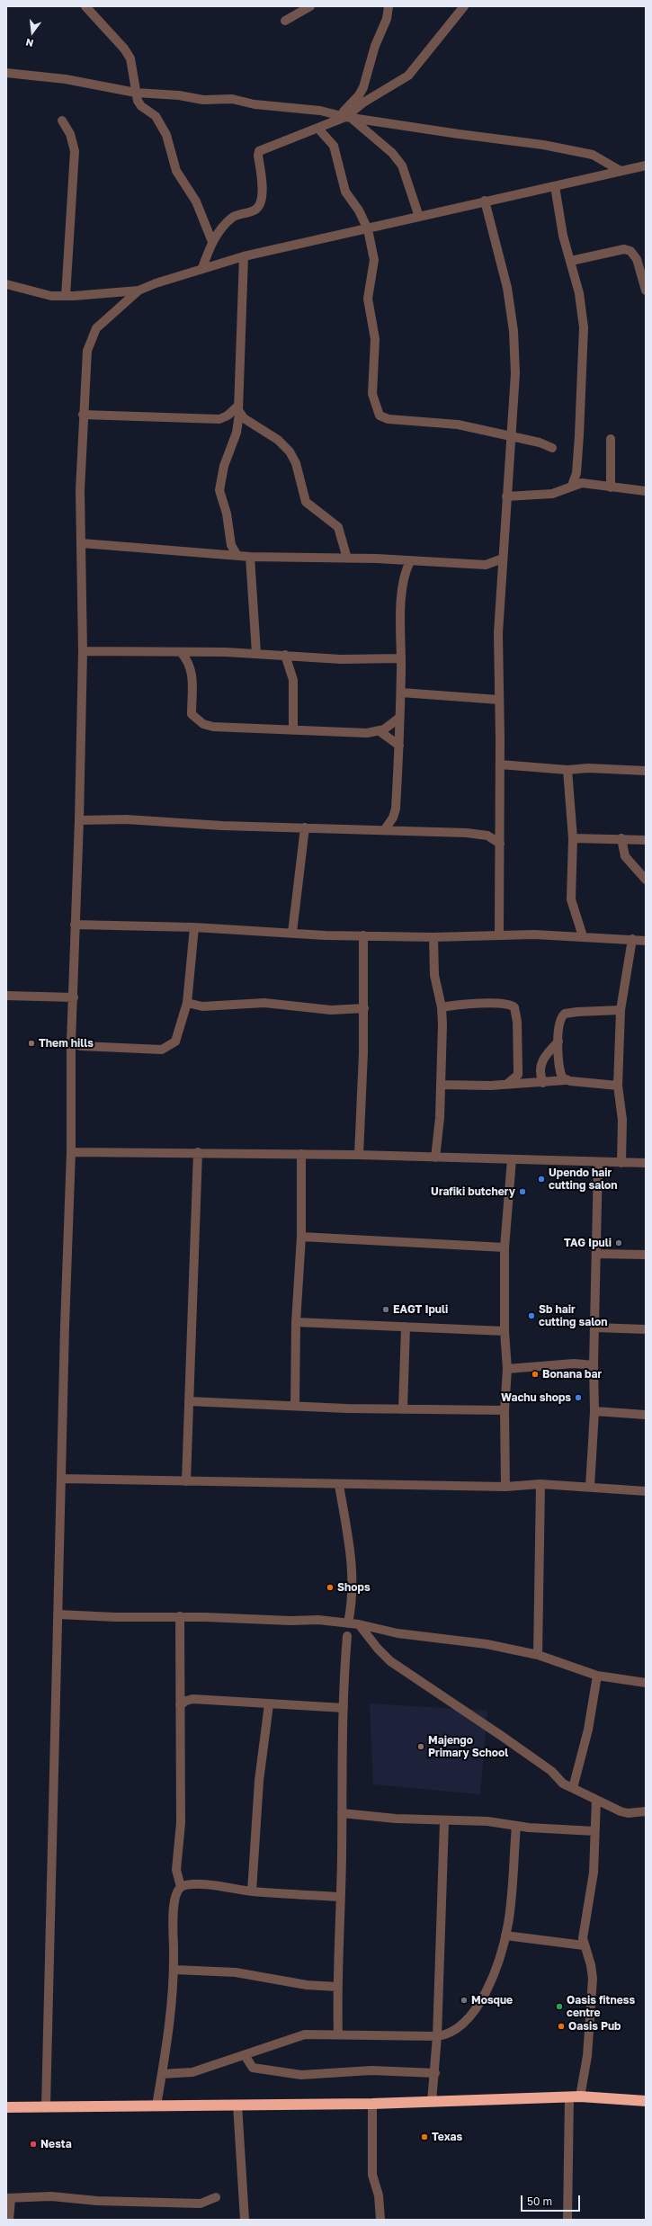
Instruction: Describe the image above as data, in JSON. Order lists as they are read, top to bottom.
{
  "places": [
    "Them hills",
    "Upendo hair cutting salon",
    "Urafiki butchery",
    "TAG Ipuli",
    "EAGT Ipuli",
    "Sb hair cutting salon",
    "Bonana bar",
    "Wachu shops",
    "Shops",
    "Majengo Primary School",
    "Mosque",
    "Oasis fitness centre",
    "Oasis Pub",
    "Texas",
    "Nesta"
  ],
  "scale_bar": "50 m",
  "north": "bottom"
}
